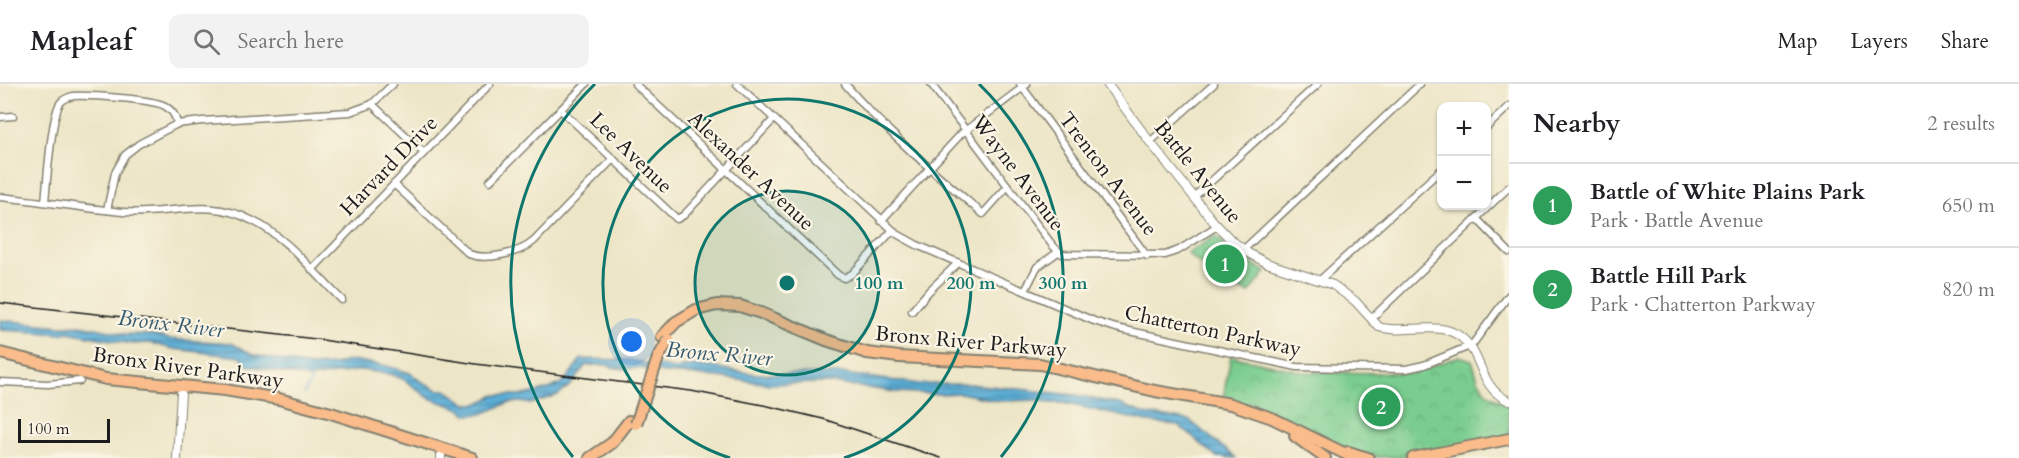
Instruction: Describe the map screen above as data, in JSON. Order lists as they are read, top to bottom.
{
  "streets": {
    "highway": ["Bronx River Parkway"],
    "street": [
      "Lee Avenue",
      "Harvard Drive",
      "Alexander Avenue",
      "Battle Avenue",
      "Wayne Avenue",
      "Trenton Avenue",
      "Chatterton Parkway"
    ]
  },
  "crossings": [
    ["Lee Avenue", "Alexander Avenue"],
    ["Alexander Avenue", "Chatterton Parkway"]
  ],
  "water": ["Bronx River"],
  "scale_bar": "100 m",
  "page": {
    "header": "Mapleaf",
    "search": "Search here",
    "nav": ["Map", "Layers", "Share"],
    "heading": ["Nearby", "2 results"],
    "map_buttons": ["+", "−"],
    "list": [
      {
        "mark": "1",
        "name": "Battle of White Plains Park",
        "note": "Park · Battle Avenue",
        "value": "650 m"
      },
      {
        "mark": "2",
        "name": "Battle Hill Park",
        "note": "Park · Chatterton Parkway",
        "value": "820 m"
      }
    ],
    "pins": ["1", "2"],
    "scale": "100 m"
  },
  "rings": ["100 m", "200 m", "300 m"]
}
